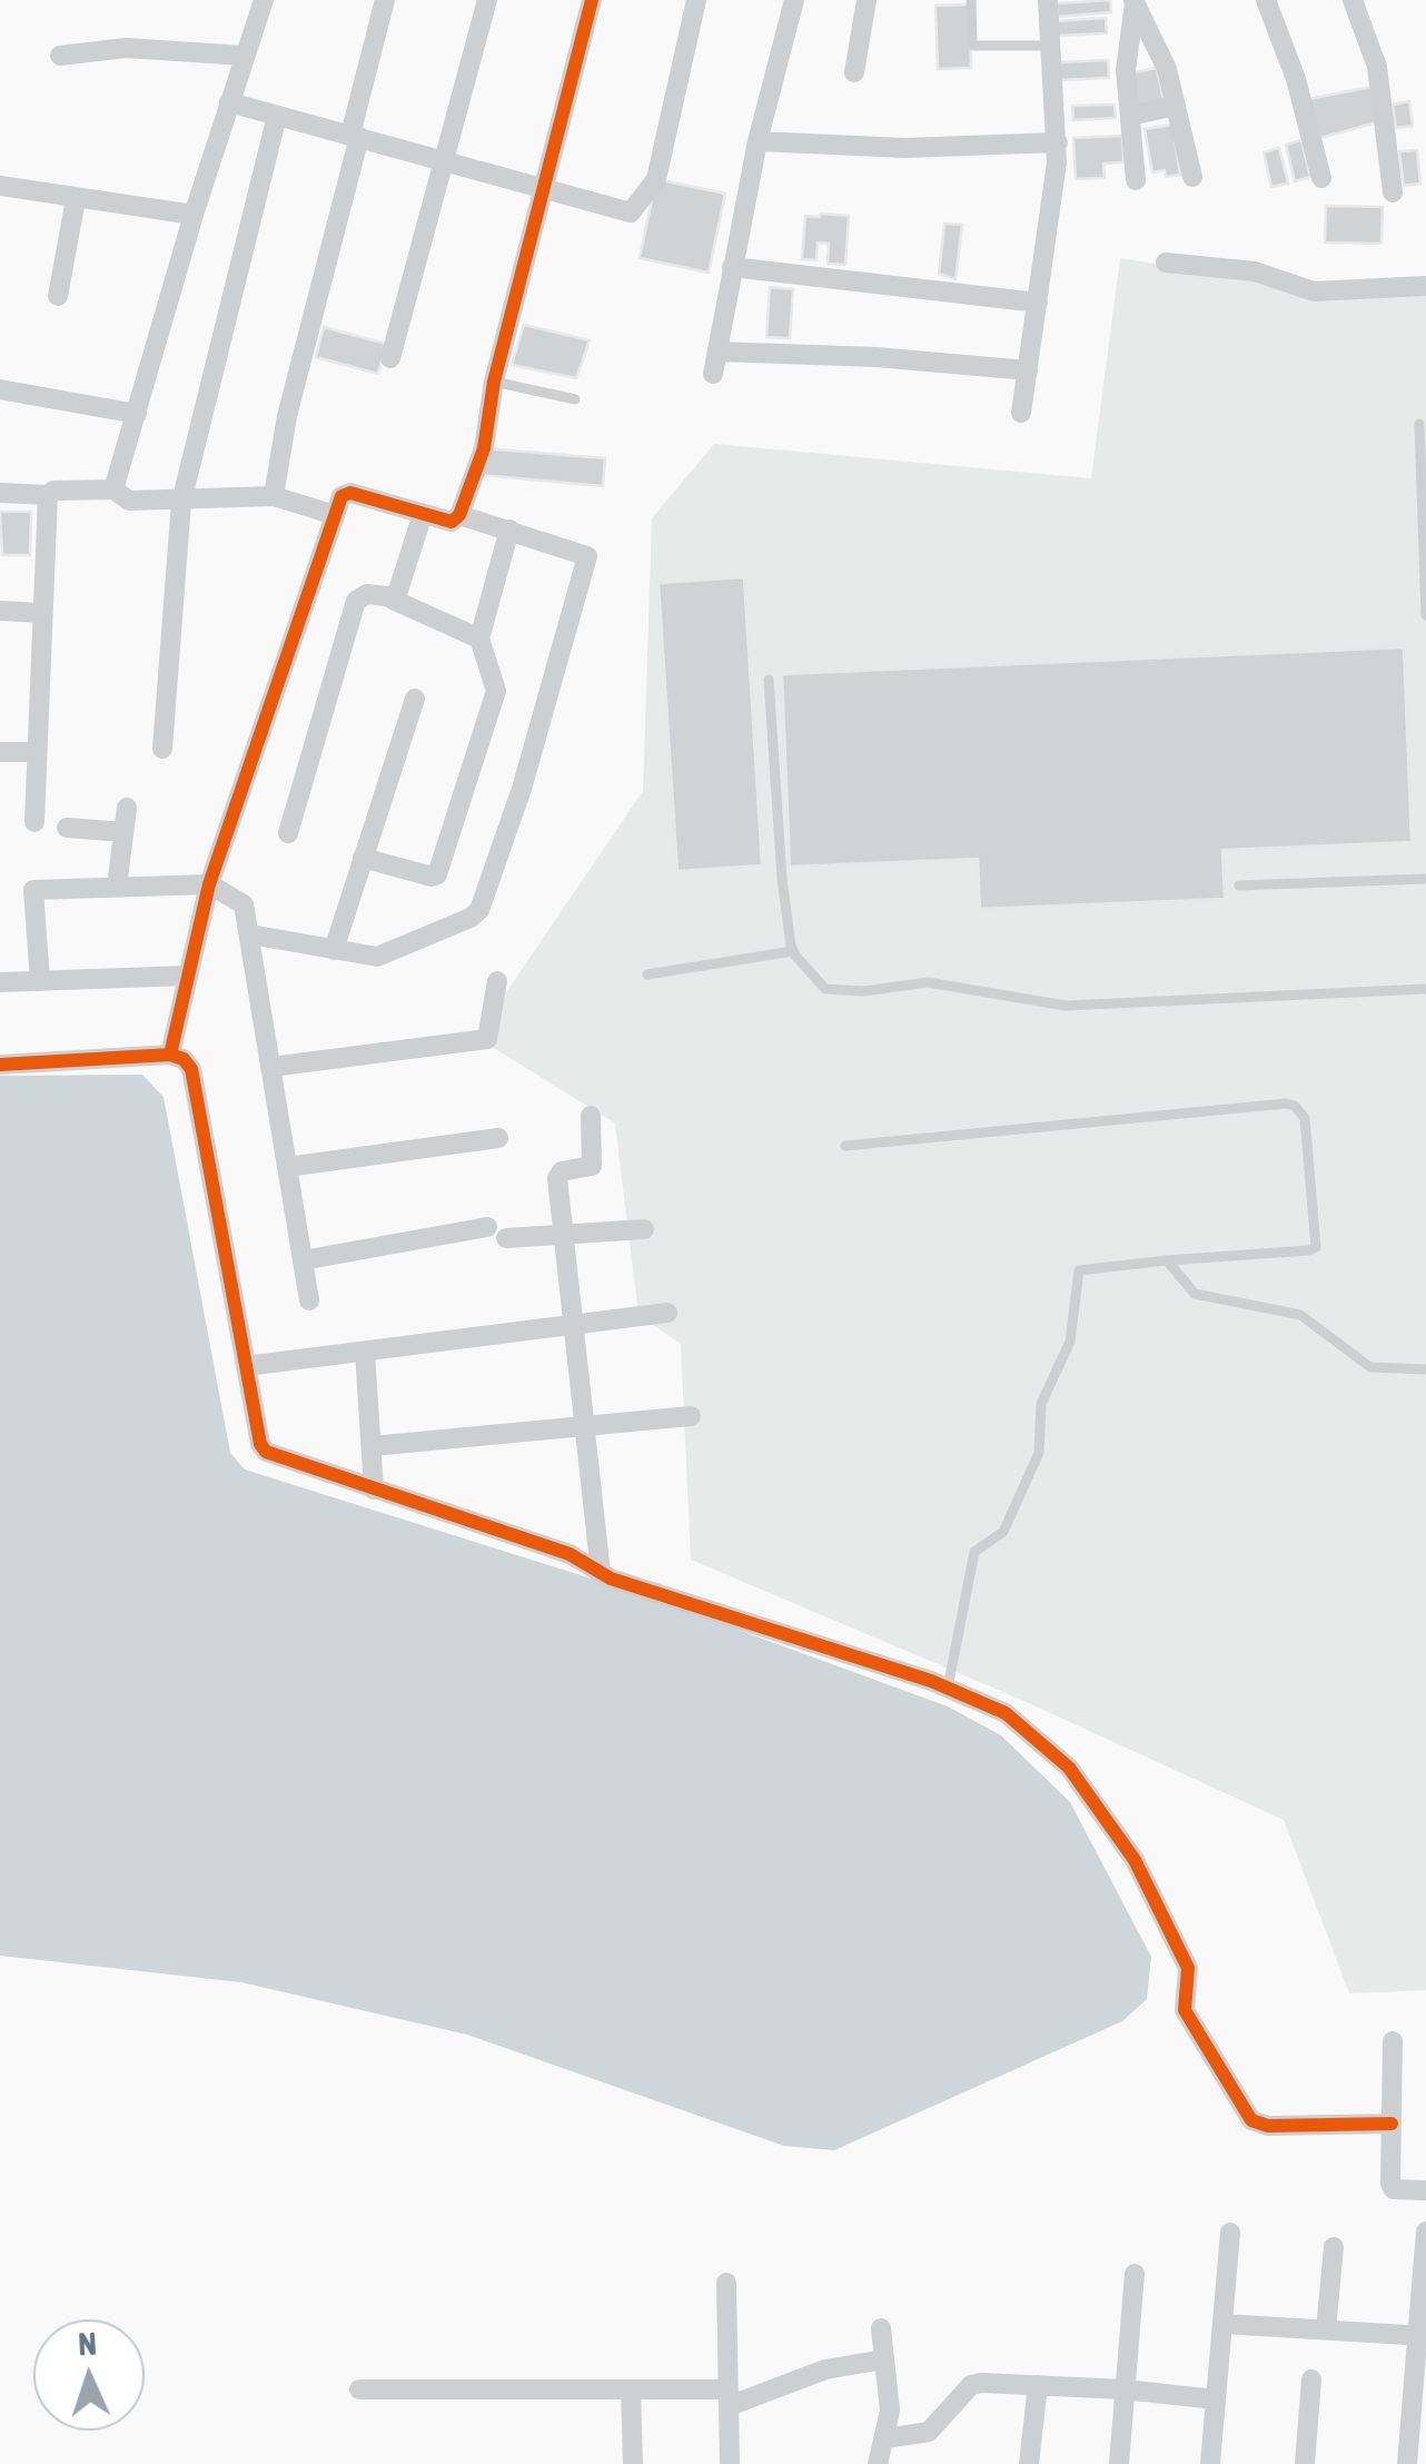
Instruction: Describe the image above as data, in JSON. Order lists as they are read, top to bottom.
{
  "north": "top"
}
